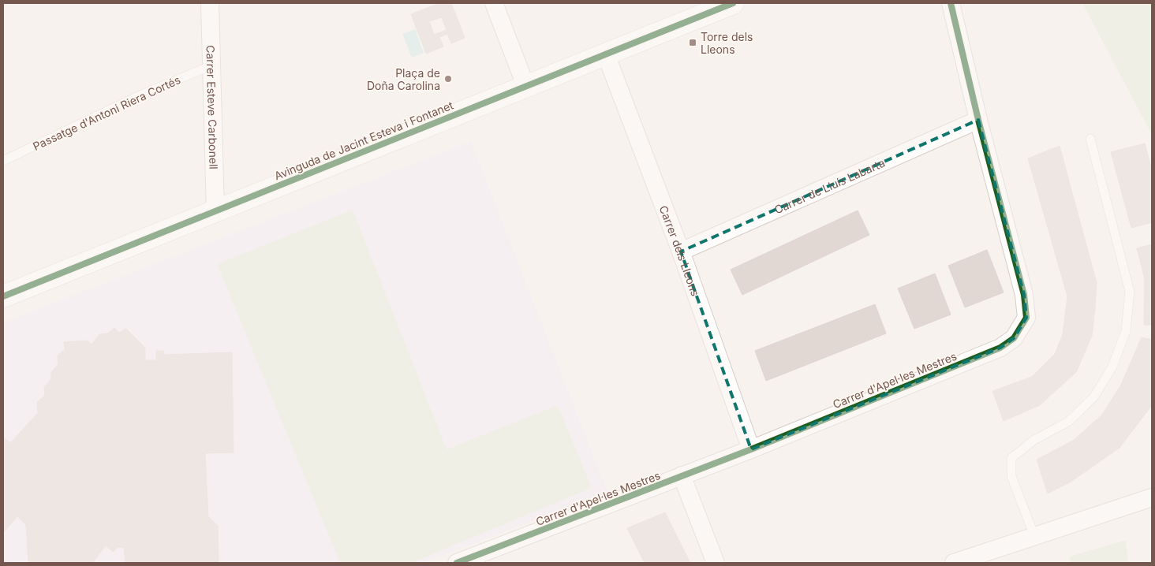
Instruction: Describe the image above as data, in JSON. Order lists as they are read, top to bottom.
{
  "streets": {
    "street": [
      "Carrer Esteve Carbonell",
      "Avinguda de Jacint Esteva i Fontanet",
      "Carrer de Lluís Labarta",
      "Carrer dels Lleons",
      "Carrer d'Apel·les Mestres"
    ],
    "lane": ["Passatge d'Antoni Riera Cortés"]
  },
  "crossings": [
    ["Carrer Esteve Carbonell", "Passatge d'Antoni Riera Cortés"],
    ["Carrer Esteve Carbonell", "Avinguda de Jacint Esteva i Fontanet"],
    ["Avinguda de Jacint Esteva i Fontanet", "Carrer dels Lleons"],
    ["Carrer de Lluís Labarta", "Carrer dels Lleons"],
    ["Carrer de Lluís Labarta", "Carrer d'Apel·les Mestres"],
    ["Carrer dels Lleons", "Carrer d'Apel·les Mestres"]
  ],
  "places": {
    "transit": ["Torre dels Lleons"],
    "other": ["Plaça de Doña Carolina"]
  }
}
